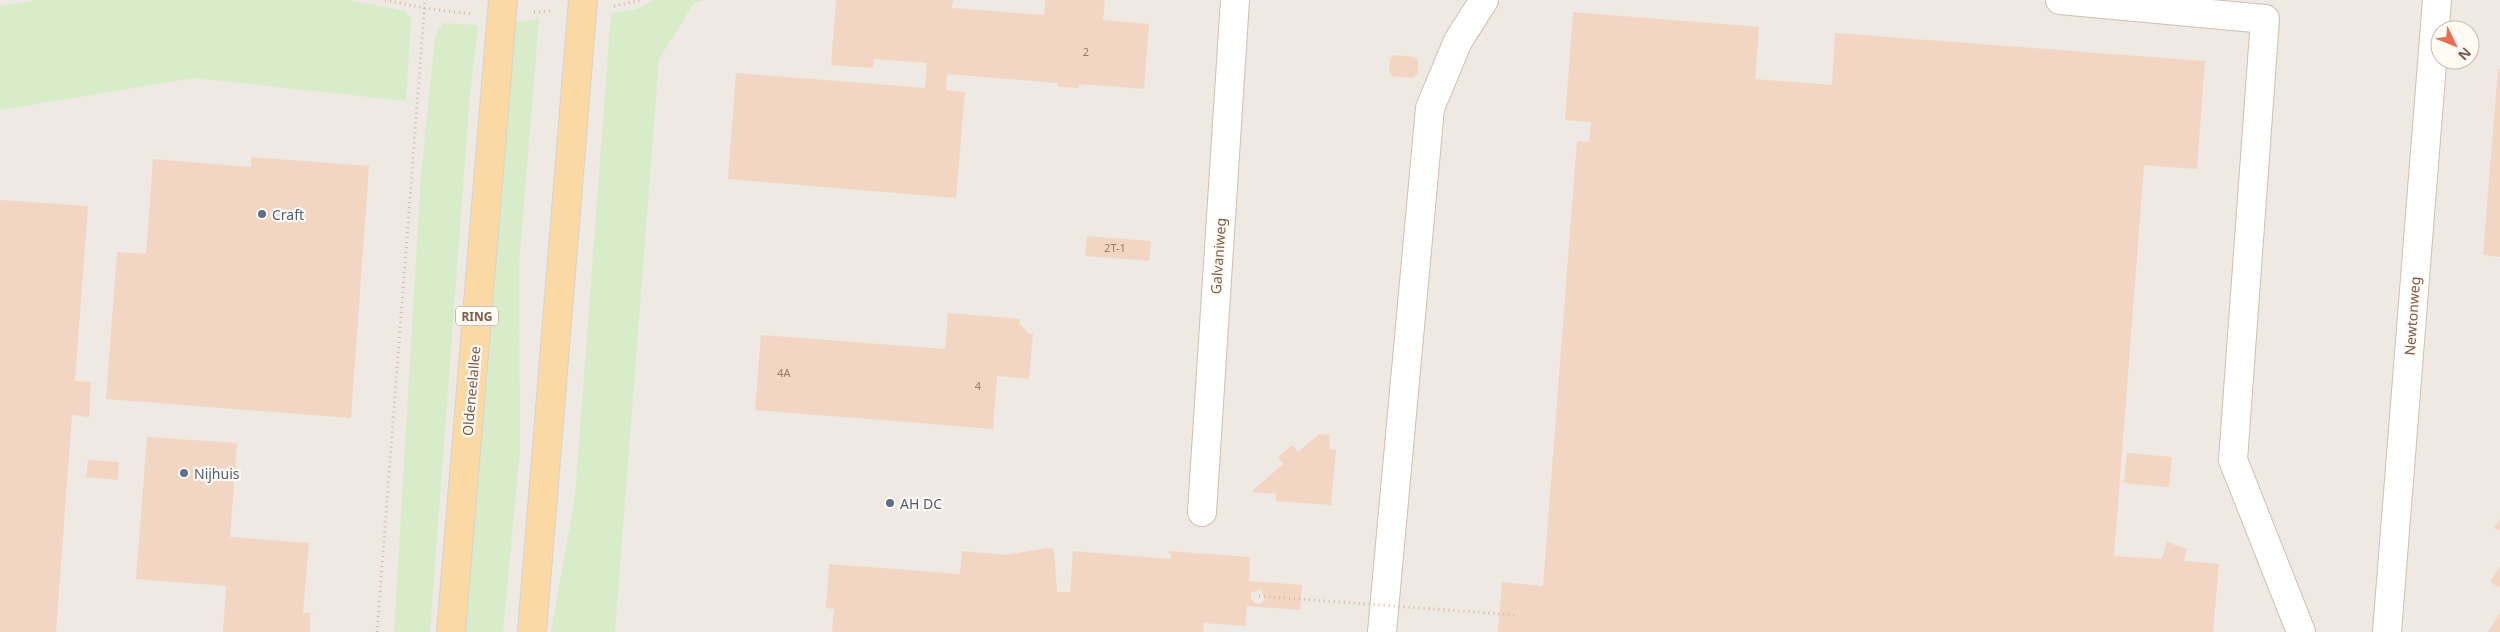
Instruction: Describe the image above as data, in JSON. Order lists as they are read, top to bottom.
{
  "streets": {
    "main road": ["RING", "Oldeneelallee"],
    "street": ["Galvaniweg", "Newtonweg"]
  },
  "places": ["Craft", "Nijhuis", "AH DC"],
  "house_numbers": [
    "2",
    "2T-1",
    "4A",
    "4"
  ],
  "north": "bottom right"
}
